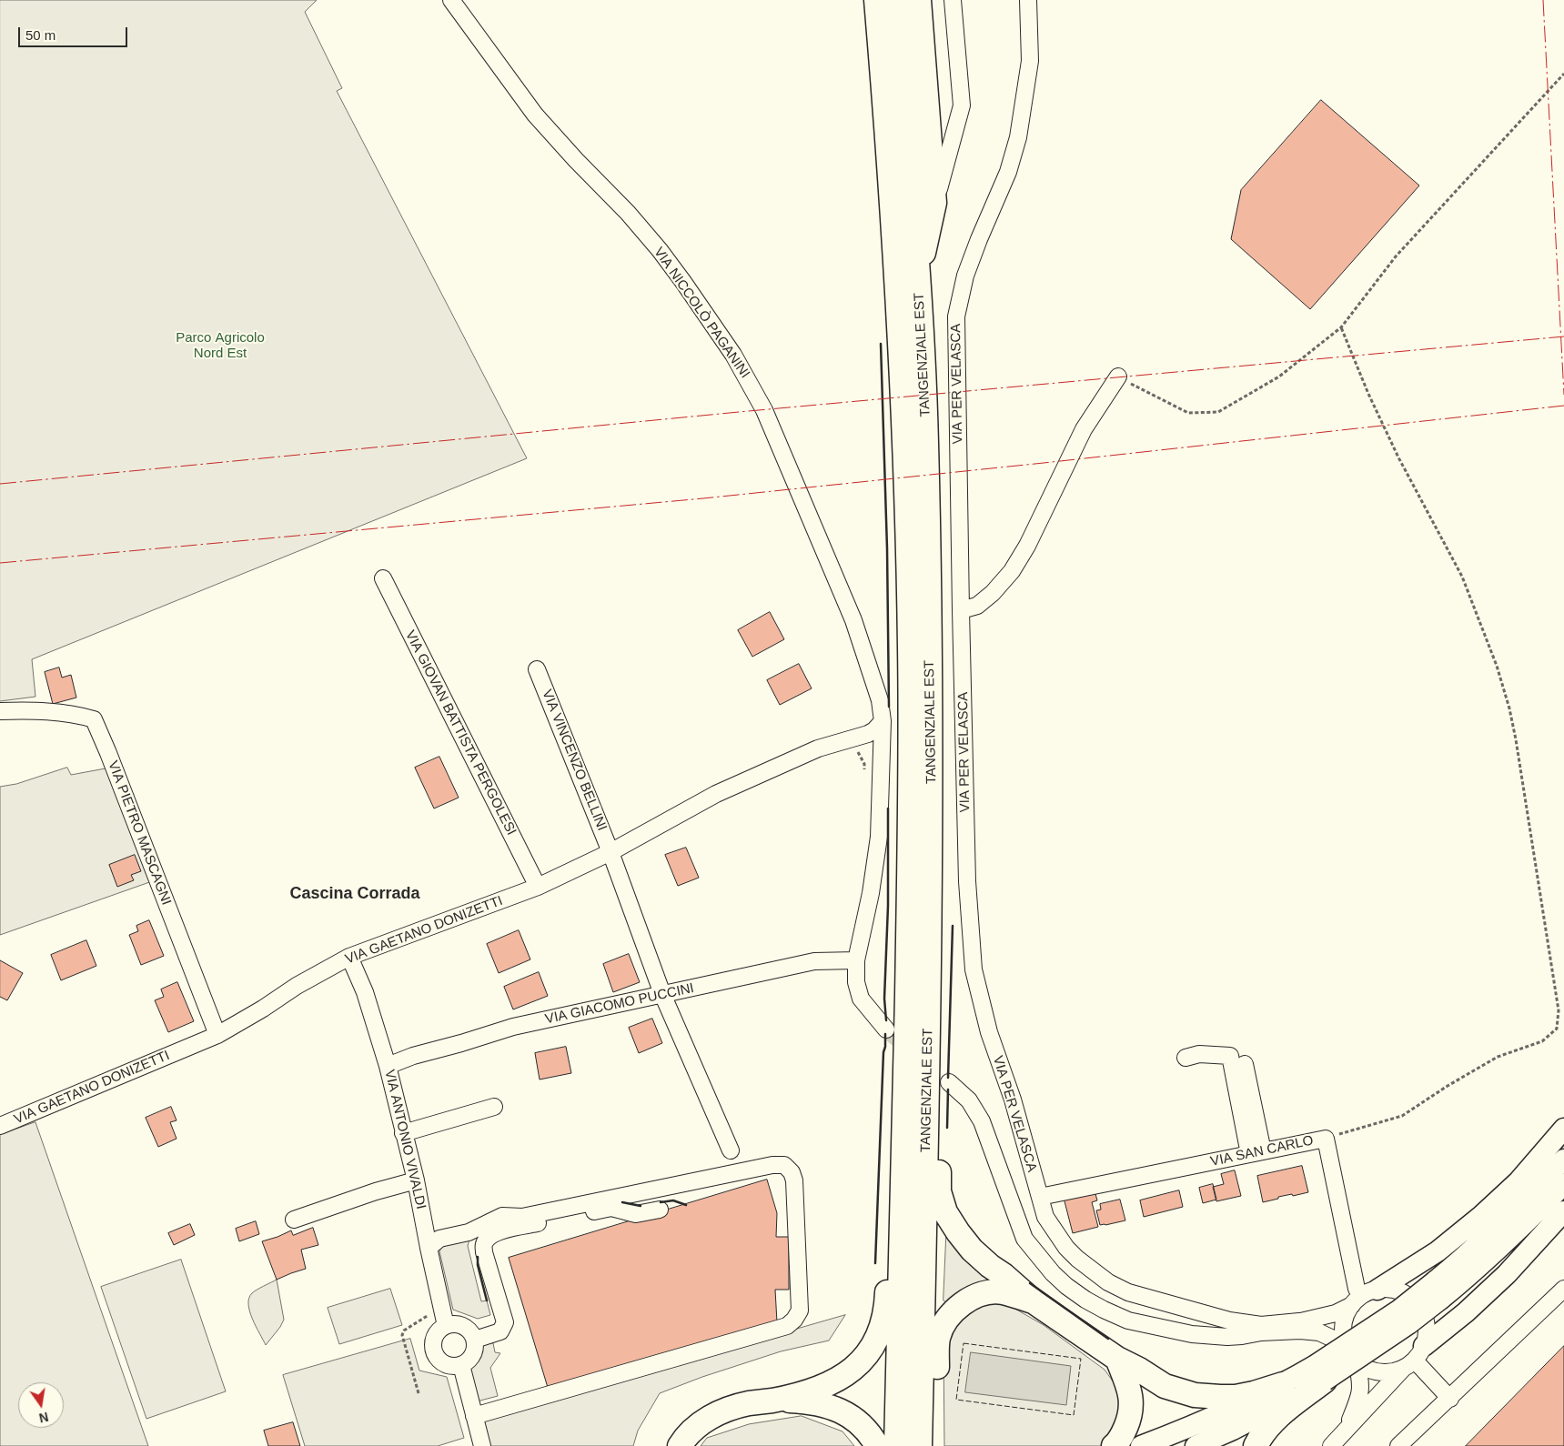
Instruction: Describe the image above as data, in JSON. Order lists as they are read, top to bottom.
{
  "streets": {
    "highway": ["TANGENZIALE EST"],
    "street": [
      "VIA NICCOLÒ PAGANINI",
      "VIA PER VELASCA",
      "VIA GIOVAN BATTISTA PERGOLESI",
      "VIA VINCENZO BELLINI",
      "VIA PIETRO MASCAGNI",
      "VIA GAETANO DONIZETTI",
      "VIA GIACOMO PUCCINI",
      "VIA ANTONIO VIVALDI",
      "VIA SAN CARLO"
    ]
  },
  "crossings": [
    ["VIA NICCOLÒ PAGANINI", "VIA GAETANO DONIZETTI"],
    ["VIA NICCOLÒ PAGANINI", "VIA GIACOMO PUCCINI"],
    ["VIA PER VELASCA", "VIA SAN CARLO"],
    ["VIA GIOVAN BATTISTA PERGOLESI", "VIA GAETANO DONIZETTI"],
    ["VIA VINCENZO BELLINI", "VIA GAETANO DONIZETTI"],
    ["VIA VINCENZO BELLINI", "VIA GIACOMO PUCCINI"],
    ["VIA PIETRO MASCAGNI", "VIA GAETANO DONIZETTI"],
    ["VIA GAETANO DONIZETTI", "VIA ANTONIO VIVALDI"],
    ["VIA GIACOMO PUCCINI", "VIA ANTONIO VIVALDI"]
  ],
  "districts": ["Cascina Corrada"],
  "parks": ["Parco Agricolo Nord Est"],
  "scale_bar": "50 m",
  "north": "bottom"
}
